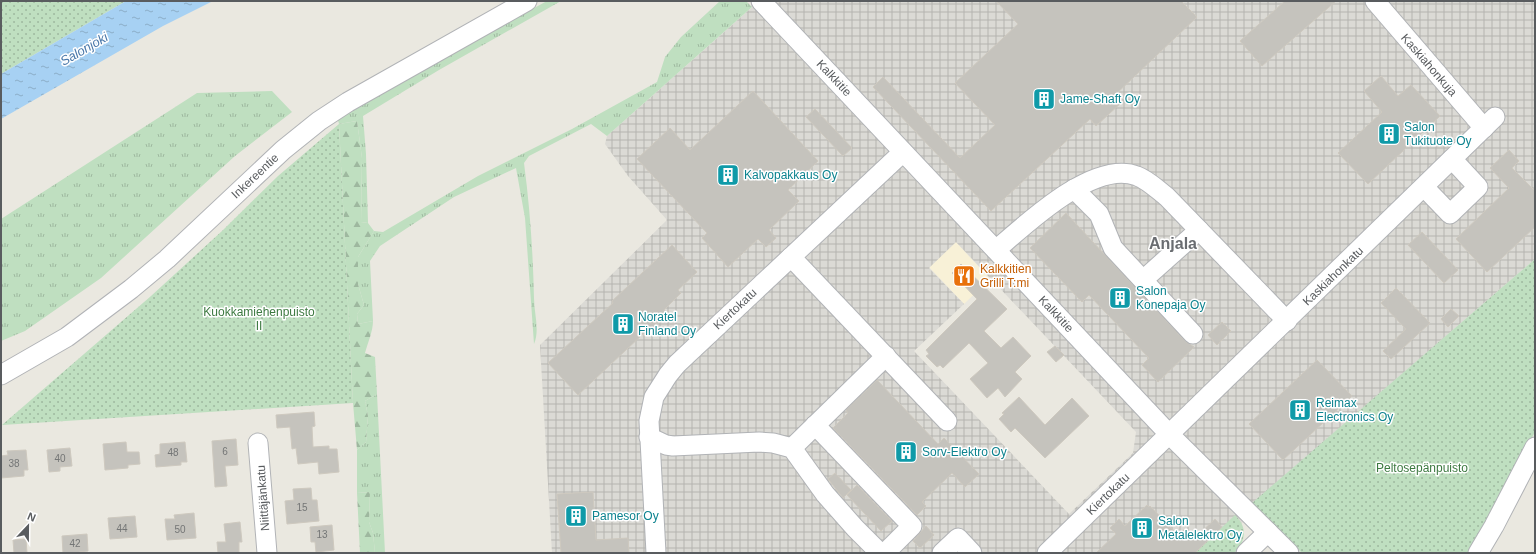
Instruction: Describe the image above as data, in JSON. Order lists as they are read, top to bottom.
{
  "streets": {
    "street": [
      "Kaskiahonkuja",
      "Kalkkitie",
      "Inkereentie",
      "Kaskiahonkatu",
      "Kiertokatu",
      "Niittäjänkatu"
    ]
  },
  "crossings": [
    ["Kaskiahonkuja", "Kaskiahonkatu"],
    ["Kalkkitie", "Kaskiahonkatu"],
    ["Kalkkitie", "Kiertokatu"],
    ["Kaskiahonkatu", "Kiertokatu"]
  ],
  "districts": ["Anjala"],
  "water": ["Salonjoki"],
  "parks": ["Kuokkamiehenpuisto II", "Peltosepänpuisto"],
  "places": {
    "building": [
      "Jame-Shaft Oy",
      "Salon Tukituote Oy",
      "Kalvopakkaus Oy",
      "Salon Konepaja Oy",
      "Noratel Finland Oy",
      "Reimax Electronics Oy",
      "Sorv-Elektro Oy",
      "Pamesor Oy",
      "Salon Metalelektro Oy"
    ],
    "restaurant": ["Kalkkitien Grilli T:mi"]
  },
  "house_numbers": [
    "6",
    "48",
    "40",
    "38",
    "15",
    "44",
    "50",
    "13",
    "42"
  ],
  "north": "top"
}
